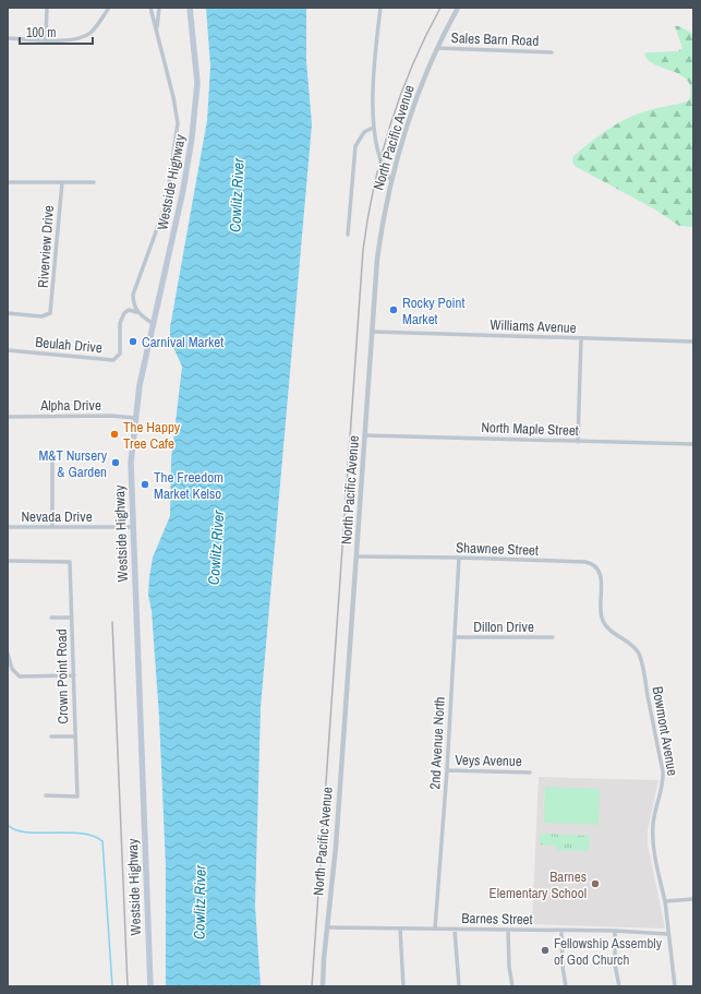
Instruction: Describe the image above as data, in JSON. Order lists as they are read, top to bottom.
{
  "streets": {
    "main road": ["Westside Highway"],
    "street": [
      "Sales Barn Road",
      "North Pacific Avenue",
      "Riverview Drive",
      "Williams Avenue",
      "Beulah Drive",
      "Alpha Drive",
      "North Maple Street",
      "Nevada Drive",
      "Shawnee Street",
      "Dillon Drive",
      "Crown Point Road",
      "Bowmont Avenue",
      "2nd Avenue North",
      "Veys Avenue",
      "Barnes Street"
    ]
  },
  "crossings": [
    ["Sales Barn Road", "North Pacific Avenue"],
    ["North Pacific Avenue", "Williams Avenue"],
    ["North Pacific Avenue", "North Maple Street"],
    ["North Pacific Avenue", "Shawnee Street"],
    ["North Pacific Avenue", "Barnes Street"],
    ["Westside Highway", "Alpha Drive"],
    ["Westside Highway", "Nevada Drive"],
    ["Shawnee Street", "Bowmont Avenue"],
    ["Shawnee Street", "2nd Avenue North"],
    ["Dillon Drive", "2nd Avenue North"],
    ["Bowmont Avenue", "Barnes Street"],
    ["2nd Avenue North", "Veys Avenue"],
    ["2nd Avenue North", "Barnes Street"]
  ],
  "water": ["Cowlitz River"],
  "places": [
    "Rocky Point Market",
    "Carnival Market",
    "The Happy Tree Cafe",
    "M&T Nursery & Garden",
    "The Freedom Market Kelso",
    "Barnes Elementary School",
    "Fellowship Assembly of God Church"
  ],
  "scale_bar": "100 m"
}
